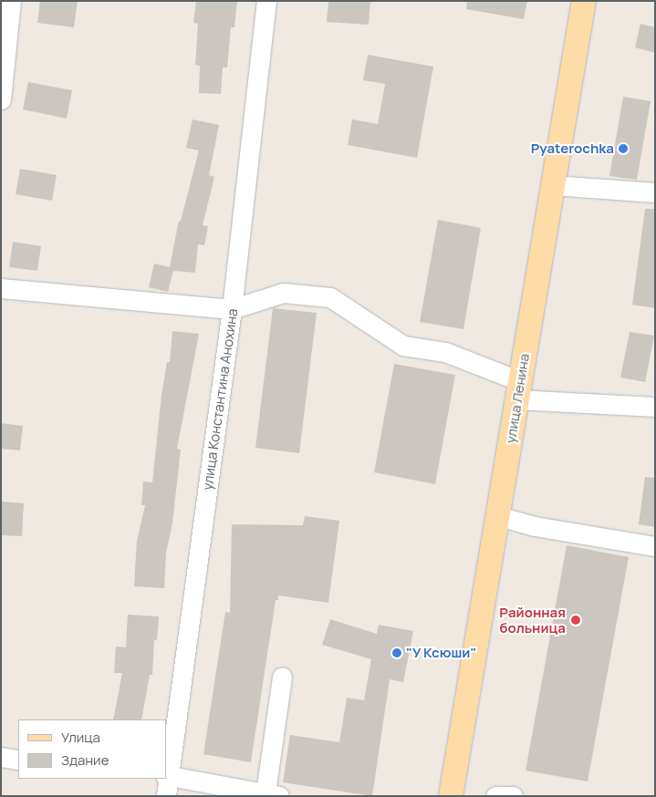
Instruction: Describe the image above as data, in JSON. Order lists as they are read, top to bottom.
{
  "streets": {
    "main road": ["улица Ленина"],
    "street": ["улица Константина Анохина"]
  },
  "places": ["Pyaterochka", "Районная больница", "\"У Ксюши\""],
  "legend": ["Улица", "Здание"]
}
